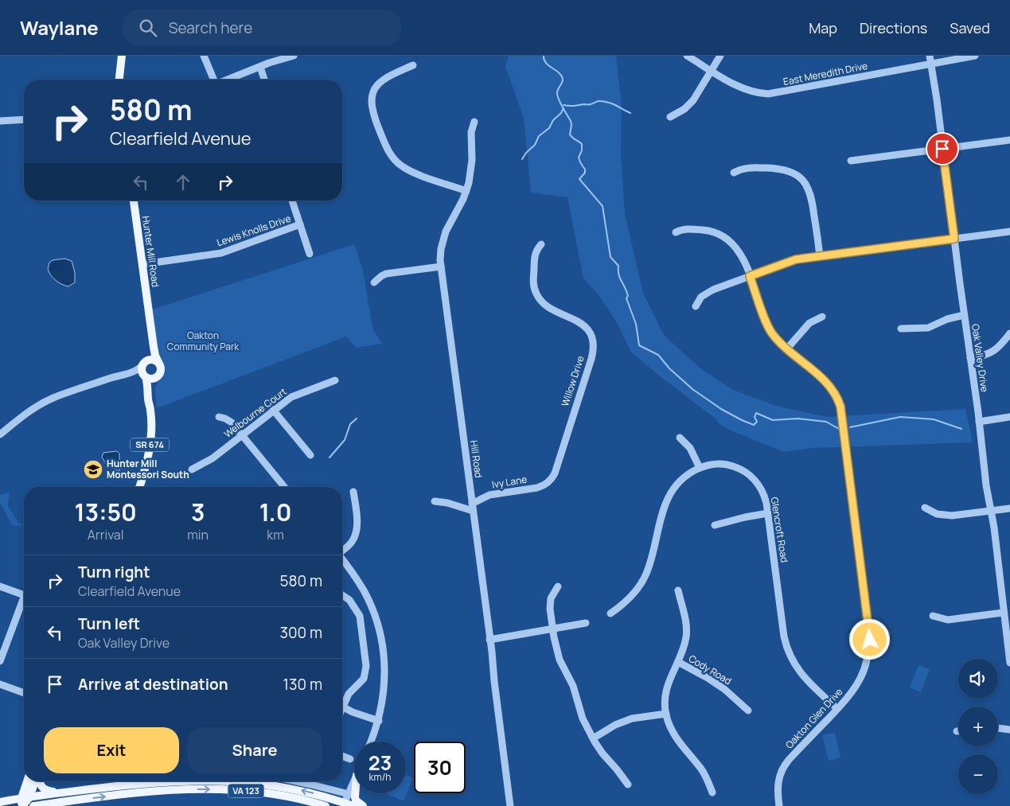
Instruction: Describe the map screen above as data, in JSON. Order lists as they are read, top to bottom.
{
  "streets": {
    "main road": ["Hunter Mill Road", "SR 674", "VA 123"],
    "street": [
      "East Meredith Drive",
      "Lewis Knolls Drive",
      "Oak Valley Drive",
      "Willow Drive",
      "Welbourne Court",
      "Hill Road",
      "Ivy Lane",
      "Glencroft Road",
      "Cody Road",
      "Oakton Glen Drive"
    ]
  },
  "crossings": [
    ["East Meredith Drive", "Oak Valley Drive"],
    ["Lewis Knolls Drive", "Hunter Mill Road"],
    ["Willow Drive", "Ivy Lane"],
    ["Hill Road", "Ivy Lane"],
    ["Glencroft Road", "Oakton Glen Drive"]
  ],
  "parks": ["Oakton Community Park"],
  "places": {
    "school or university": ["Hunter Mill Montessori South"]
  },
  "page": {
    "header": "Waylane",
    "search": "Search here",
    "nav": ["Map", "Directions", "Saved"],
    "turn": ["580 m", "Clearfield Avenue"],
    "eta": [
      "13:50",
      "Arrival",
      "3",
      "min",
      "1.0",
      "km"
    ],
    "list": [
      {
        "name": "Turn right",
        "note": "Clearfield Avenue",
        "value": "580 m"
      },
      {
        "name": "Turn left",
        "note": "Oak Valley Drive",
        "value": "300 m"
      },
      {
        "name": "Arrive at destination",
        "value": "130 m"
      }
    ],
    "map_buttons": ["+", "−"],
    "buttons": ["Exit", "Share"],
    "speed": "23 km/h",
    "limit": "30"
  }
}
